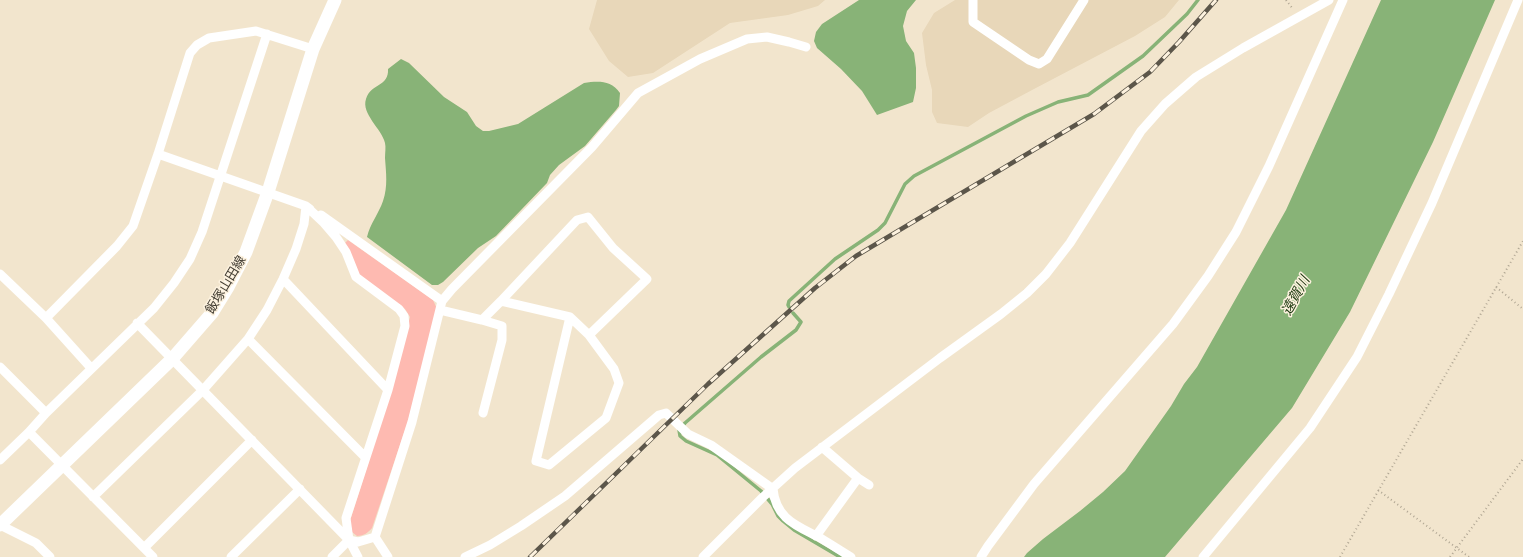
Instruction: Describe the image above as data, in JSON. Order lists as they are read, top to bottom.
{
  "streets": {
    "main road": ["飯塚山田線"]
  },
  "water": ["遠賀川"]
}
